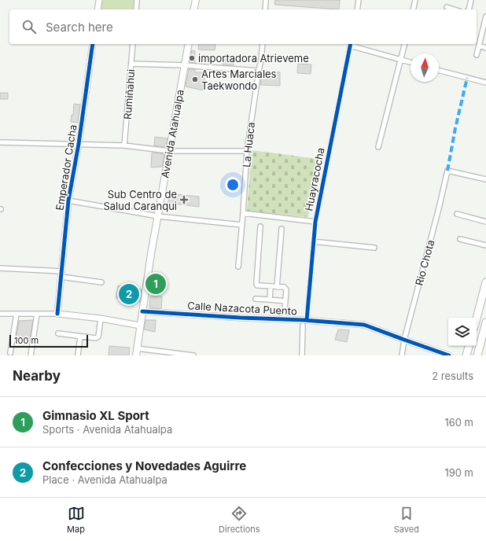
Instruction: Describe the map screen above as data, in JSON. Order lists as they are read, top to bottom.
{
  "streets": {
    "main road": ["Avenida Atahualpa"],
    "street": [
      "Rumiñahui",
      "La Huaca",
      "Emperador Cacha",
      "Huayracocha",
      "Rio Chota",
      "Calle Nazacota Puento"
    ]
  },
  "crossings": [
    ["Avenida Atahualpa", "Calle Nazacota Puento"],
    ["Huayracocha", "Calle Nazacota Puento"],
    ["Rio Chota", "Calle Nazacota Puento"]
  ],
  "places": {
    "other": ["importadora Atrieveme", "Artes Marciales Taekwondo"],
    "health": ["Sub Centro de Salud Caranqui"]
  },
  "scale_bar": "100 m",
  "north": "top",
  "page": {
    "search": "Search here",
    "pins": ["1", "2"],
    "scale": "100 m",
    "heading": ["Nearby", "2 results"],
    "list": [
      {
        "mark": "1",
        "name": "Gimnasio XL Sport",
        "note": "Sports · Avenida Atahualpa",
        "value": "160 m"
      },
      {
        "mark": "2",
        "name": "Confecciones y Novedades Aguirre",
        "note": "Place · Avenida Atahualpa",
        "value": "190 m"
      }
    ],
    "nav": ["Map", "Directions", "Saved"]
  }
}
